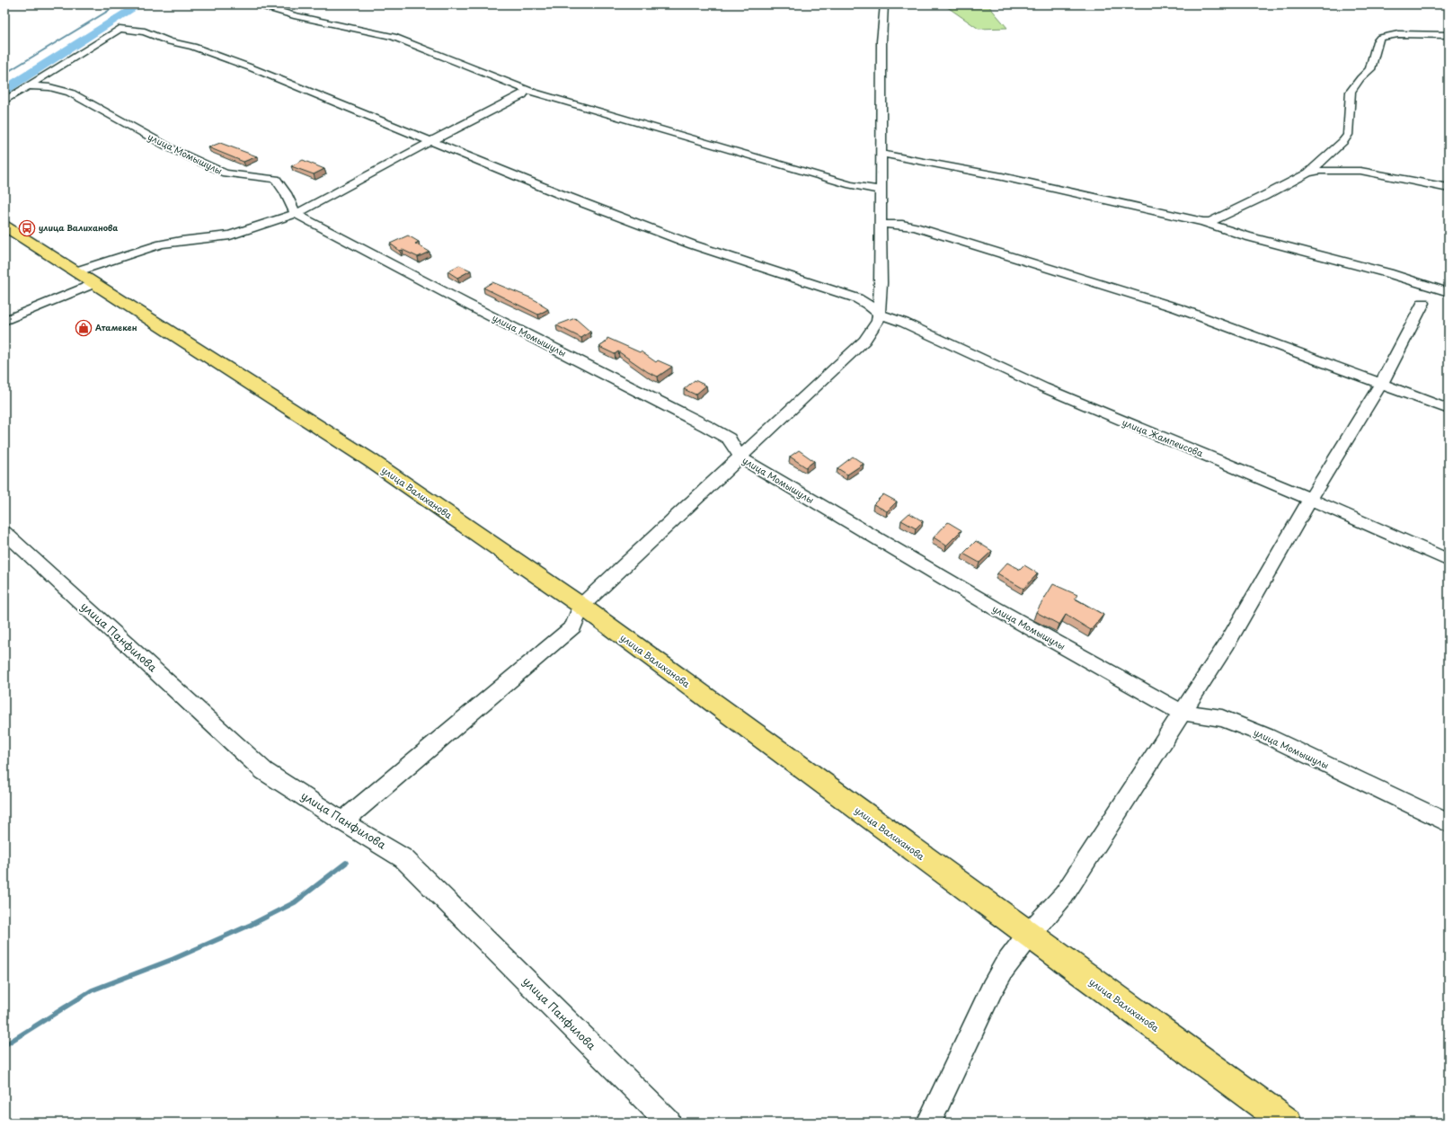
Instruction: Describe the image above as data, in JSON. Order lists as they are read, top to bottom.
{
  "streets": {
    "main road": ["улица Валиханова"],
    "street": ["улица Момышулы", "улица Жампеисова", "улица Панфилова"]
  },
  "places": {
    "bus stop": ["улица Валиханова"],
    "shop": ["Атамекен"]
  }
}
